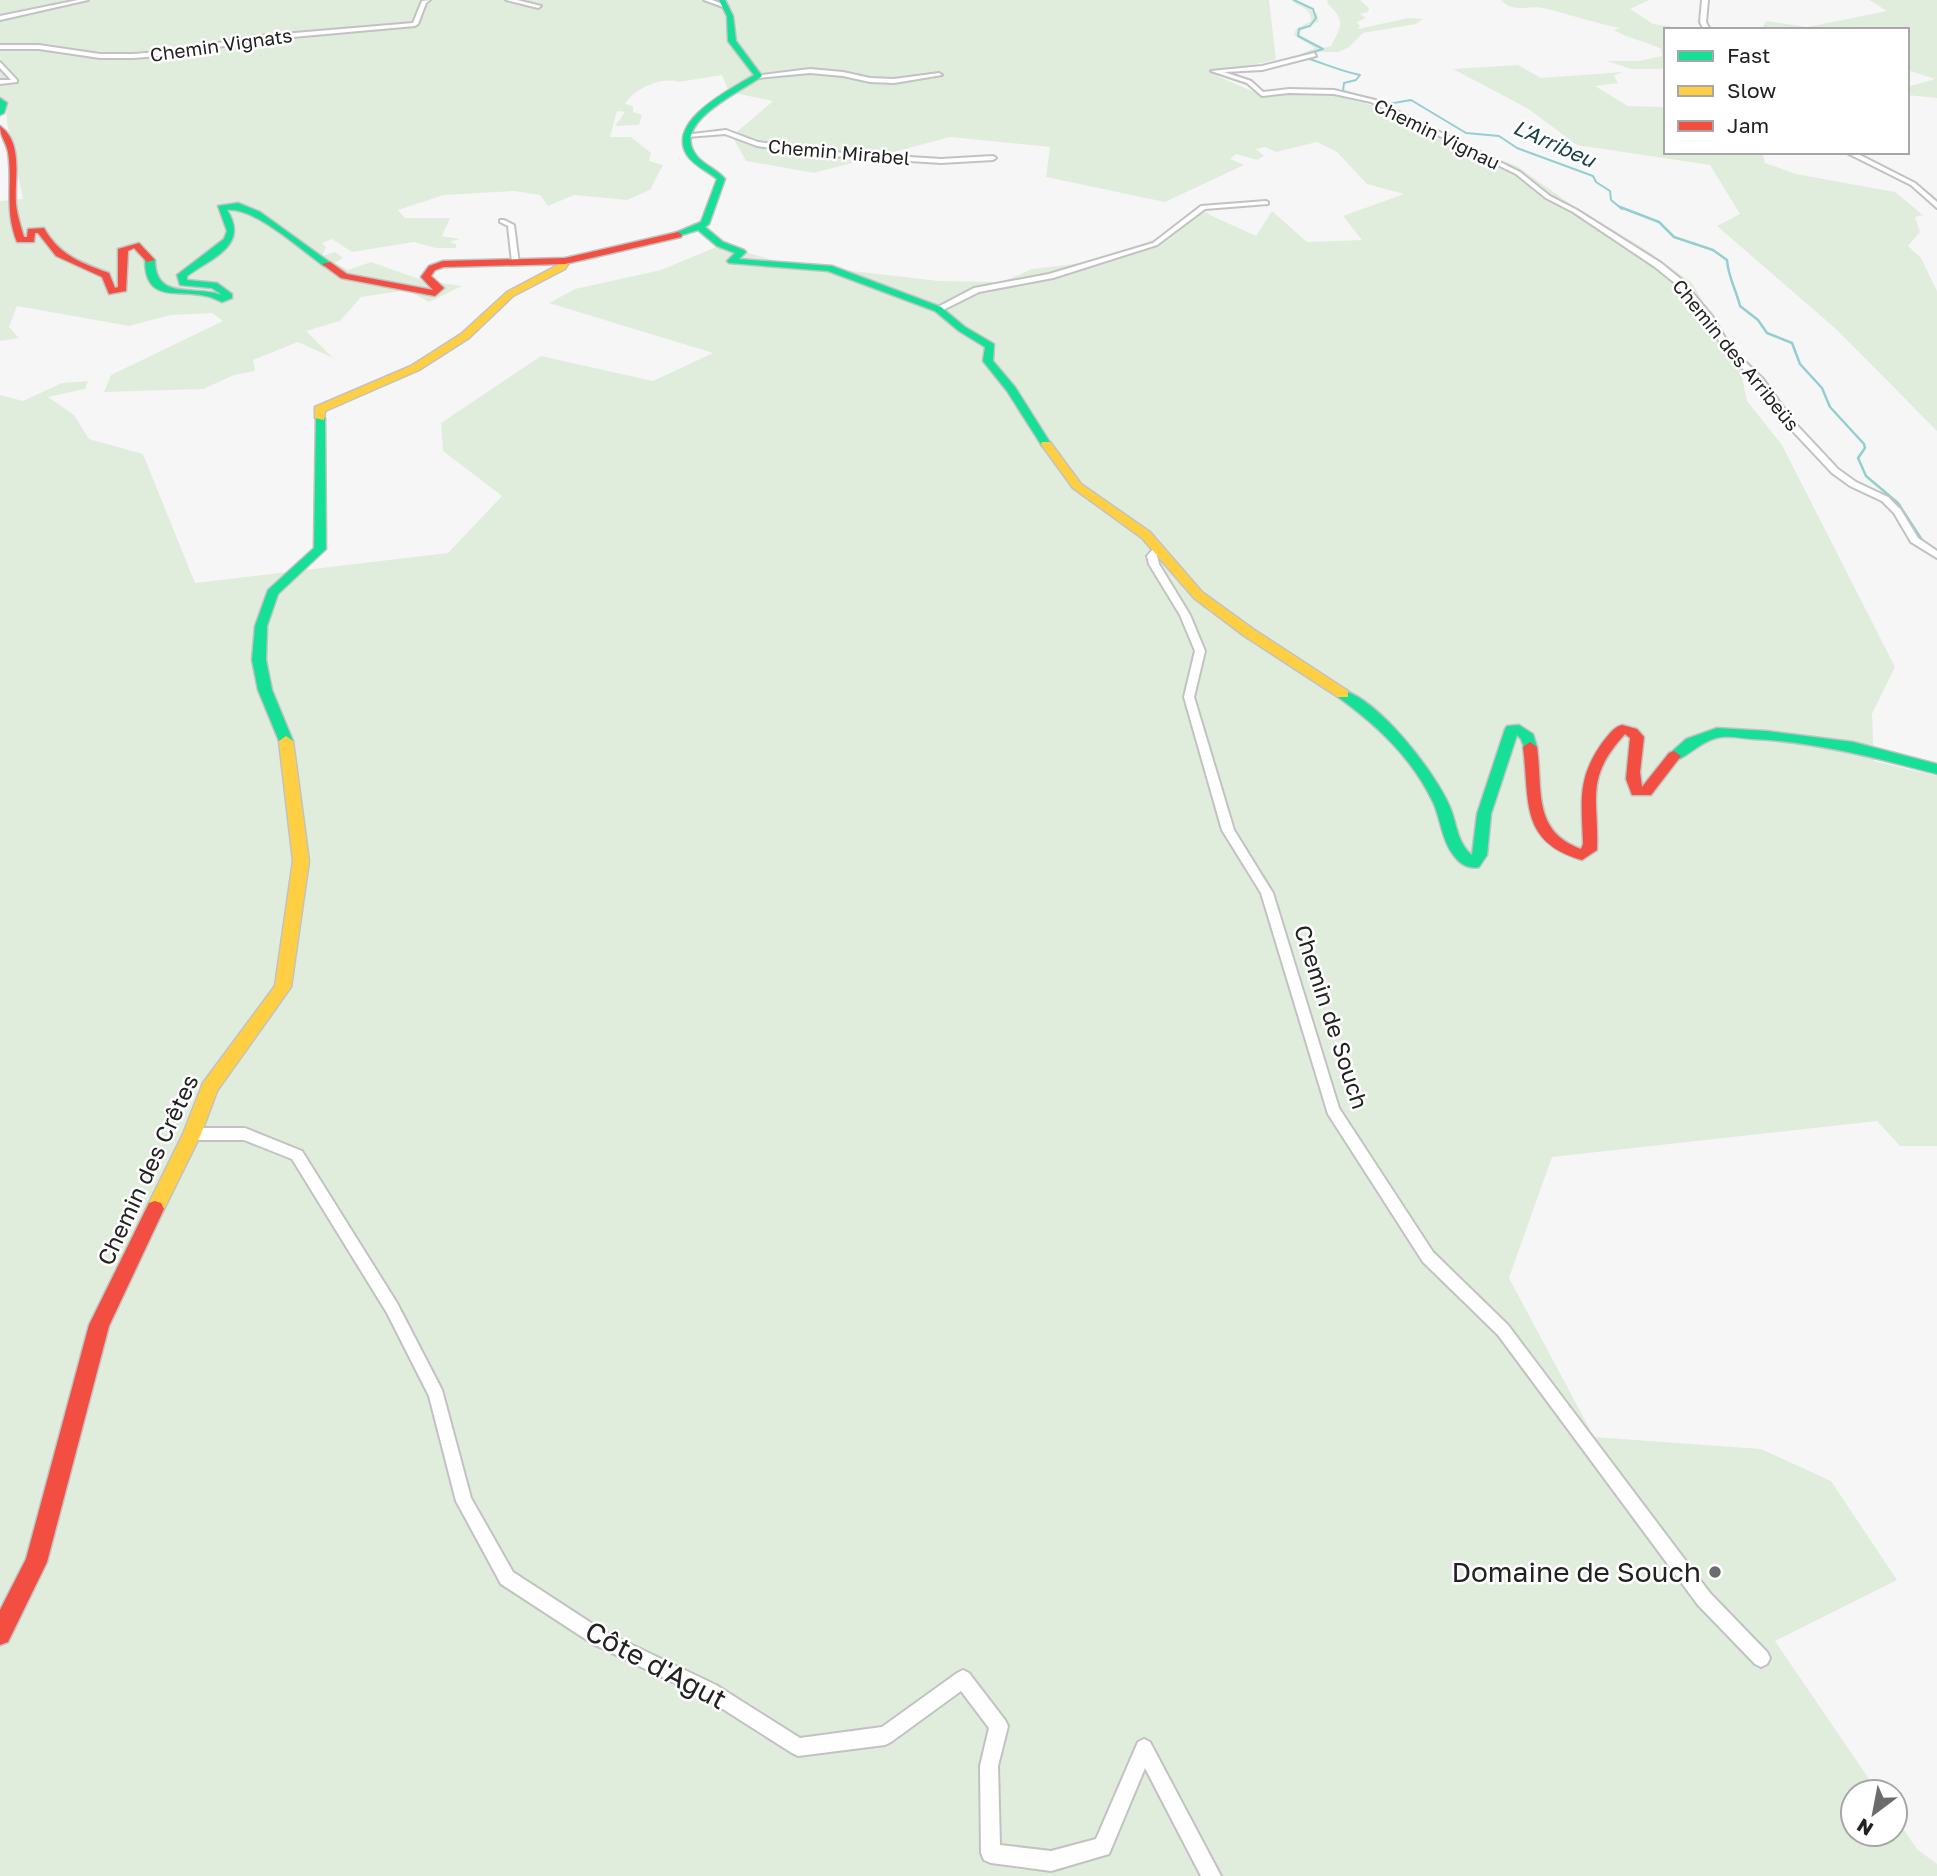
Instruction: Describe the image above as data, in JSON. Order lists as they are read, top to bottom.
{
  "streets": {
    "street": [
      "Chemin Vignats",
      "Chemin Vignau",
      "Chemin Mirabel",
      "Chemin des Arribeüs",
      "Chemin de Souch",
      "Chemin des Crêtes",
      "Côte d'Agut"
    ]
  },
  "crossings": [
    ["Chemin Vignau", "Chemin des Arribeüs"],
    ["Chemin des Crêtes", "Côte d'Agut"]
  ],
  "water": ["L'Arribeu"],
  "places": ["Domaine de Souch"],
  "legend": ["Fast", "Slow", "Jam"],
  "north": "bottom left"
}
